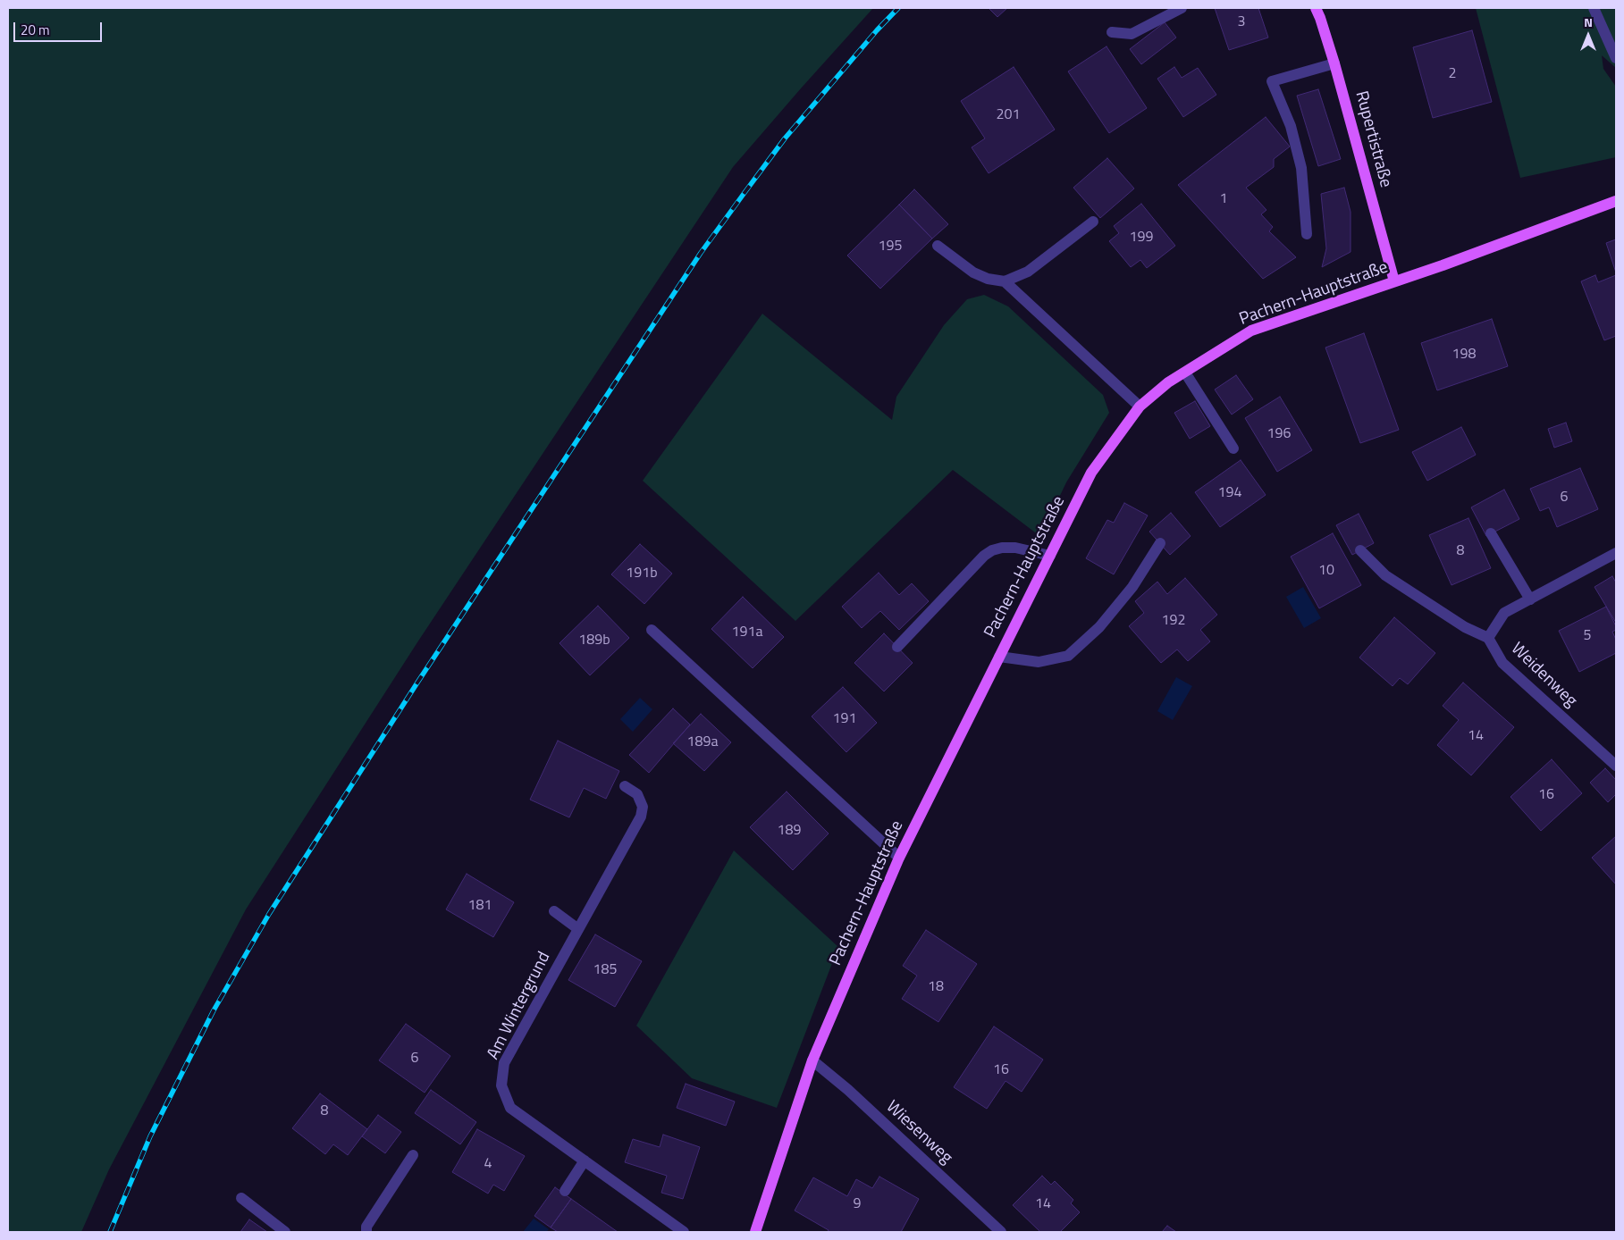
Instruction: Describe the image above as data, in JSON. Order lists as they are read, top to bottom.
{
  "streets": {
    "main road": ["Rupertistraße", "Pachern-Hauptstraße"],
    "street": ["Weidenweg", "Am Wintergrund", "Wiesenweg"]
  },
  "crossings": [
    ["Rupertistraße", "Pachern-Hauptstraße"],
    ["Pachern-Hauptstraße", "Wiesenweg"]
  ],
  "house_numbers": [
    "3",
    "2",
    "201",
    "1",
    "199",
    "195",
    "198",
    "196",
    "194",
    "6",
    "8",
    "10",
    "191b",
    "192",
    "191a",
    "5",
    "189b",
    "191",
    "14",
    "189a",
    "16",
    "189",
    "181",
    "185",
    "18",
    "6",
    "16",
    "8",
    "4",
    "9",
    "14"
  ],
  "scale_bar": "20 m",
  "north": "top"
}
